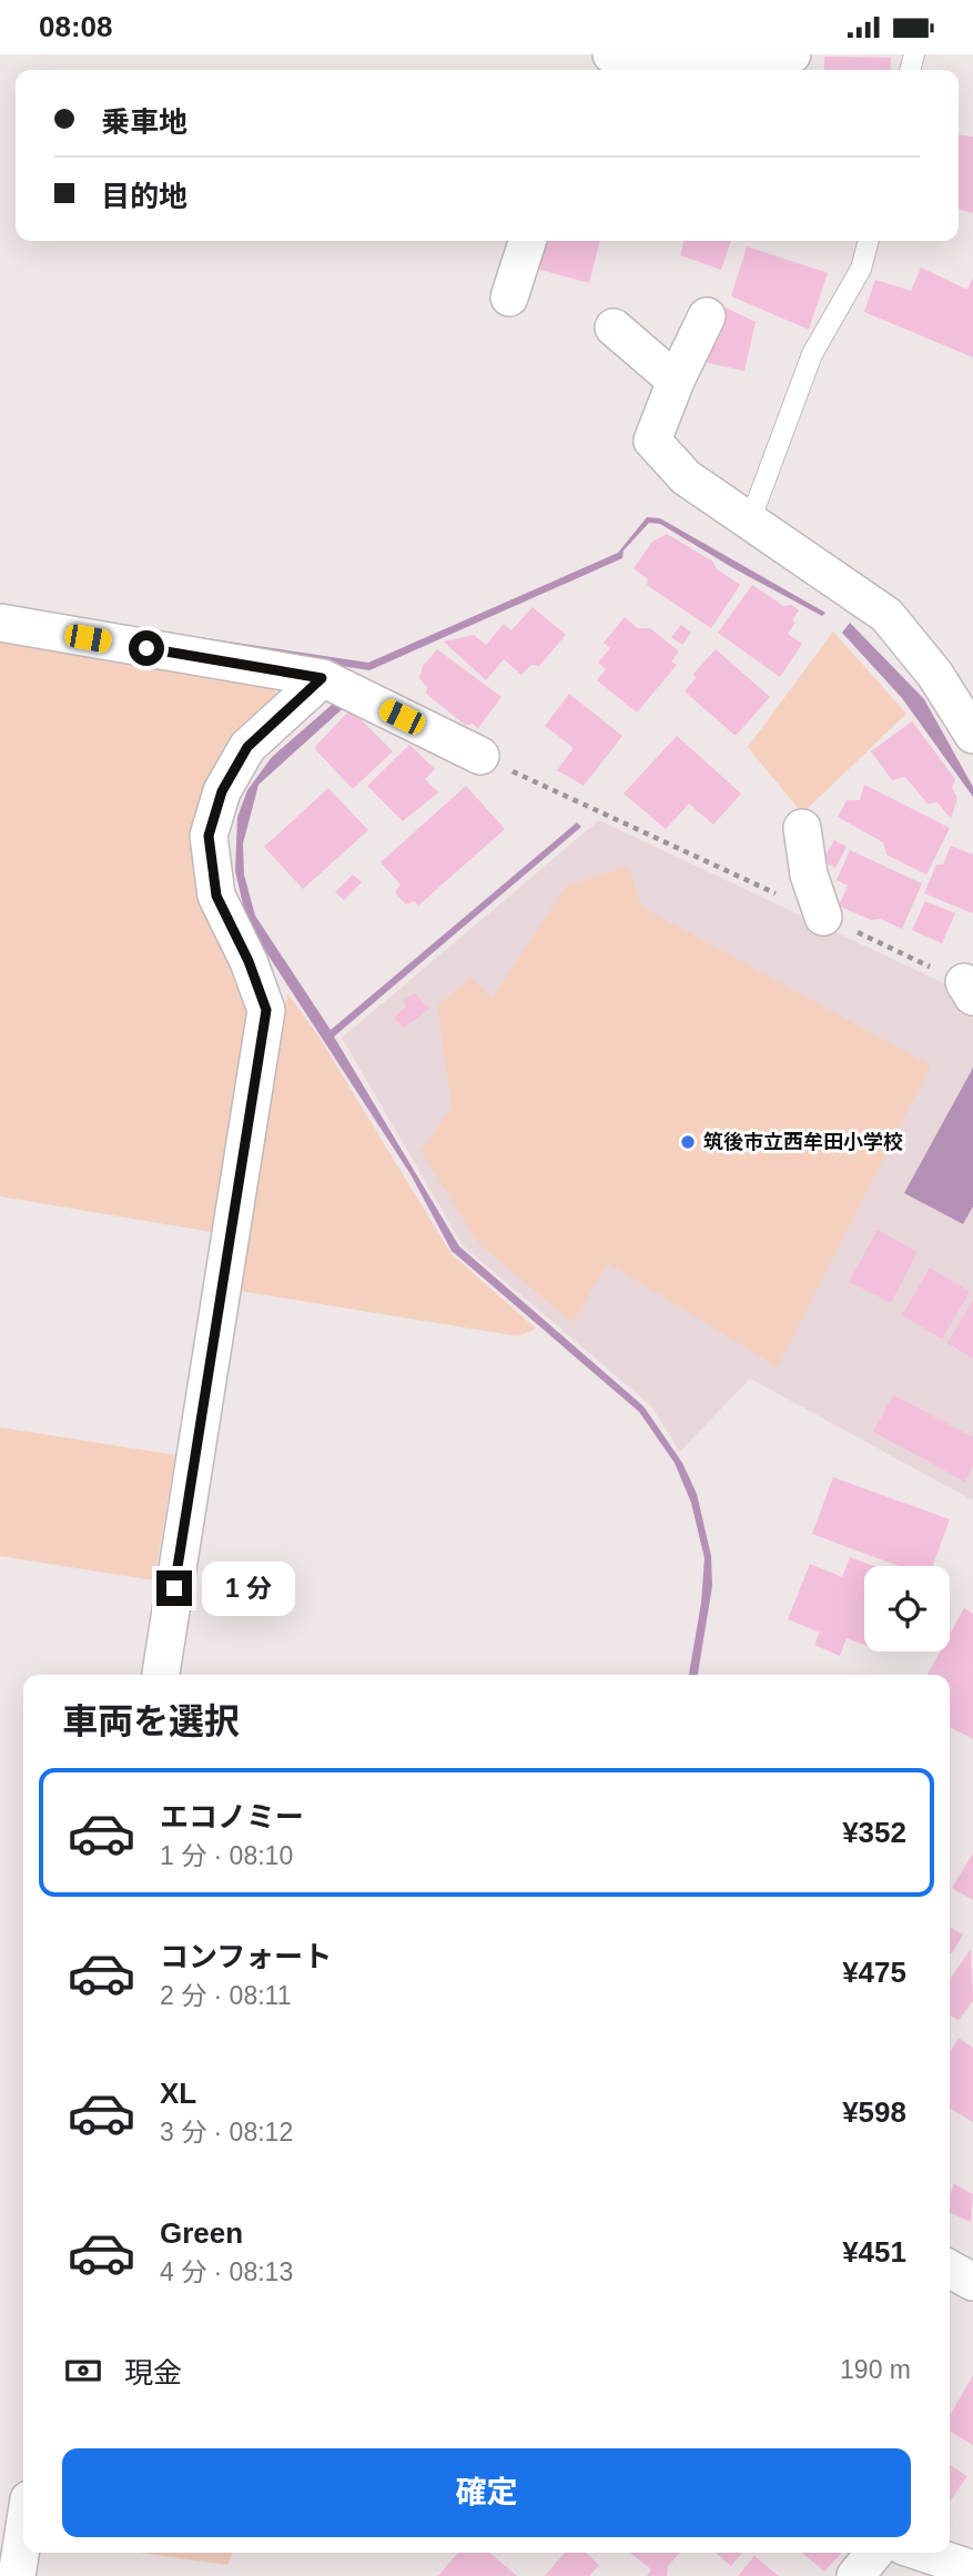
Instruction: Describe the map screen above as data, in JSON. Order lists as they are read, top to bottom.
{
  "places": ["筑後市立西牟田小学校"],
  "page": {
    "status": "08:08",
    "banner": ["乗車地", "目的地"],
    "bubble": "1 分",
    "heading": "車両を選択",
    "list": [
      {
        "name": "エコノミー",
        "note": "1 分 · 08:10",
        "value": "¥352"
      },
      {
        "name": "コンフォート",
        "note": "2 分 · 08:11",
        "value": "¥475"
      },
      {
        "name": "XL",
        "note": "3 分 · 08:12",
        "value": "¥598"
      },
      {
        "name": "Green",
        "note": "4 分 · 08:13",
        "value": "¥451"
      }
    ],
    "pay": ["現金", "190 m"],
    "buttons": "確定"
  }
}
